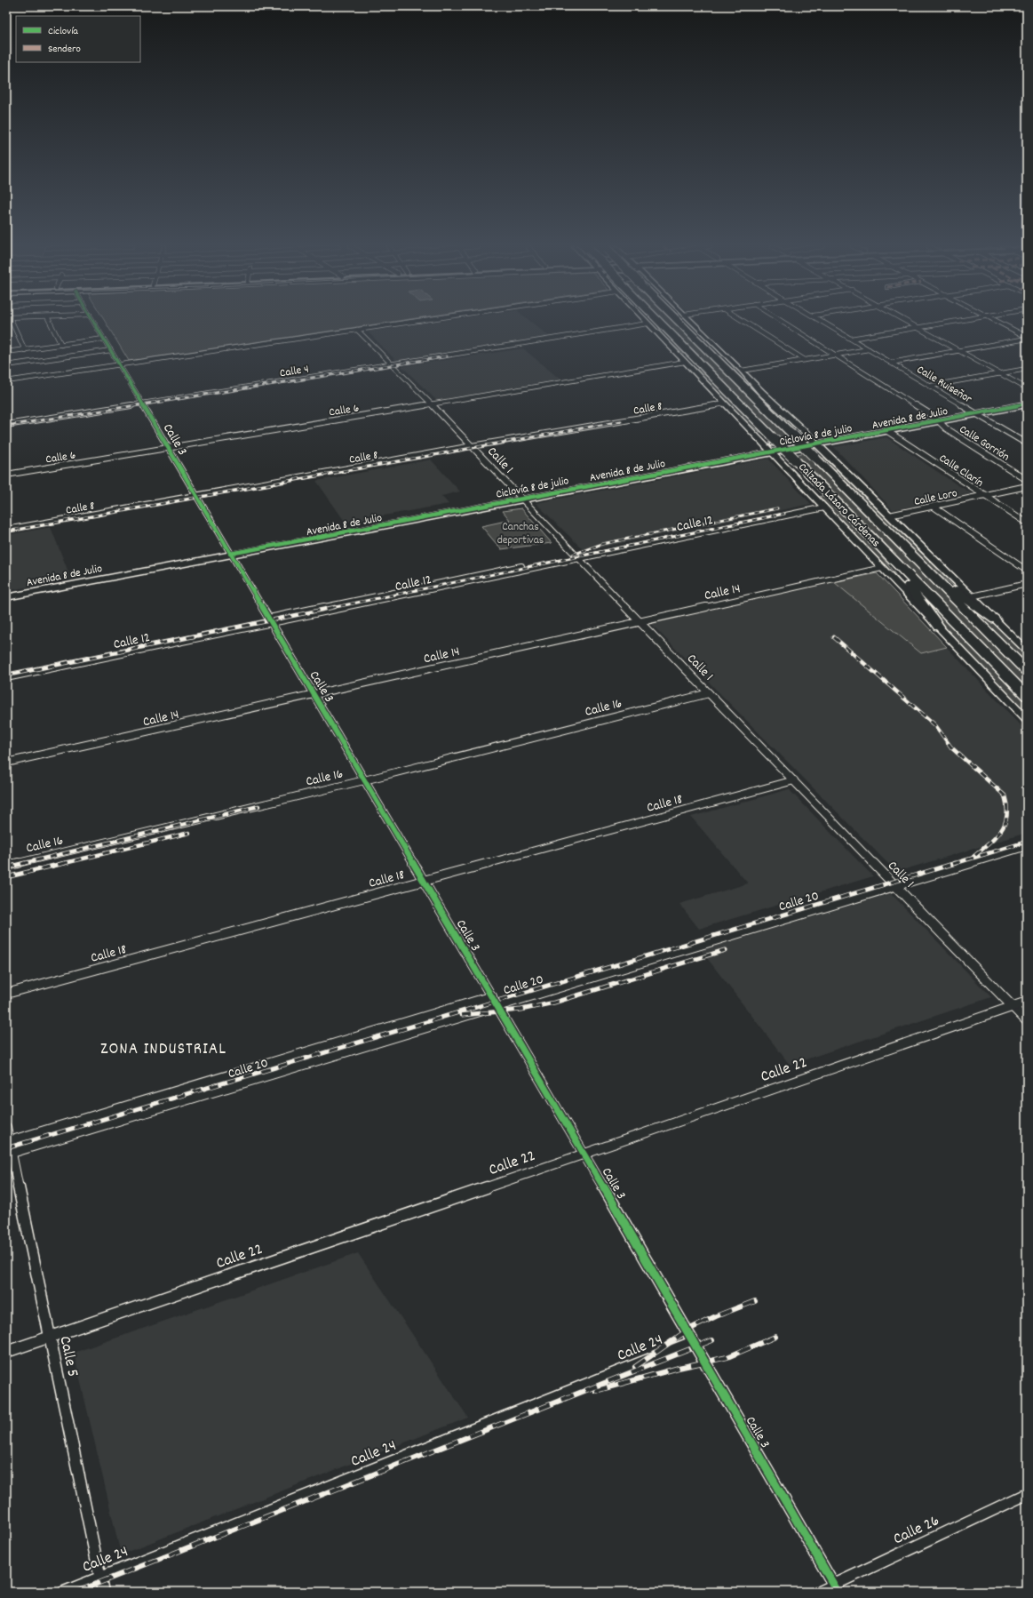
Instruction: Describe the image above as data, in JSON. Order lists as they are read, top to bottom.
{
  "streets": {
    "highway": ["Calzada Lázaro Cárdenas"],
    "main road": ["Avenida 8 de Julio"],
    "street": [
      "Calle 4",
      "Calle Ruiseñor",
      "Calle 8",
      "Calle 6",
      "Calle 3",
      "Calle Gorrión",
      "Calle 1",
      "Calle Clarín",
      "Calle Loro",
      "Calle 12",
      "Calle 14",
      "Calle 16",
      "Calle 18",
      "Calle 20",
      "Calle 22",
      "Calle 24",
      "Calle 5",
      "Calle 26"
    ],
    "cycle path": ["Ciclovía 8 de julio"]
  },
  "crossings": [
    ["Calle 4", "Calle 3"],
    ["Calle 4", "Calle 1"],
    ["Calle 4", "Calzada Lázaro Cárdenas"],
    ["Calle Ruiseñor", "Avenida 8 de Julio"],
    ["Calle 8", "Calle 3"],
    ["Calle 8", "Calle 1"],
    ["Calle 8", "Calzada Lázaro Cárdenas"],
    ["Calle 6", "Calle 3"],
    ["Calle 6", "Calle 1"],
    ["Calle 6", "Calzada Lázaro Cárdenas"],
    ["Avenida 8 de Julio", "Calle 3"],
    ["Avenida 8 de Julio", "Calle Gorrión"],
    ["Avenida 8 de Julio", "Calle 1"],
    ["Avenida 8 de Julio", "Calle Clarín"],
    ["Avenida 8 de Julio", "Calzada Lázaro Cárdenas"],
    ["Calle 3", "Calle 12"],
    ["Calle 3", "Calle 14"],
    ["Calle 3", "Calle 16"],
    ["Calle 3", "Calle 18"],
    ["Calle 3", "Calle 20"],
    ["Calle 3", "Calle 22"],
    ["Calle 3", "Calle 24"],
    ["Calle 3", "Calle 26"],
    ["Calle 1", "Calle 12"],
    ["Calle 1", "Calle 14"],
    ["Calle 1", "Calle 16"],
    ["Calle 1", "Calle 18"],
    ["Calle 1", "Calle 20"],
    ["Calle 1", "Calle 22"],
    ["Calle Clarín", "Calle Loro"],
    ["Calle Loro", "Calzada Lázaro Cárdenas"],
    ["Calzada Lázaro Cárdenas", "Calle 12"],
    ["Calzada Lázaro Cárdenas", "Calle 14"],
    ["Calle 20", "Calle 5"],
    ["Calle 22", "Calle 5"],
    ["Calle 24", "Calle 5"]
  ],
  "districts": ["ZONA INDUSTRIAL"],
  "parks": ["Canchas deportivas"],
  "legend": ["Ciclovía", "Sendero"]
}
